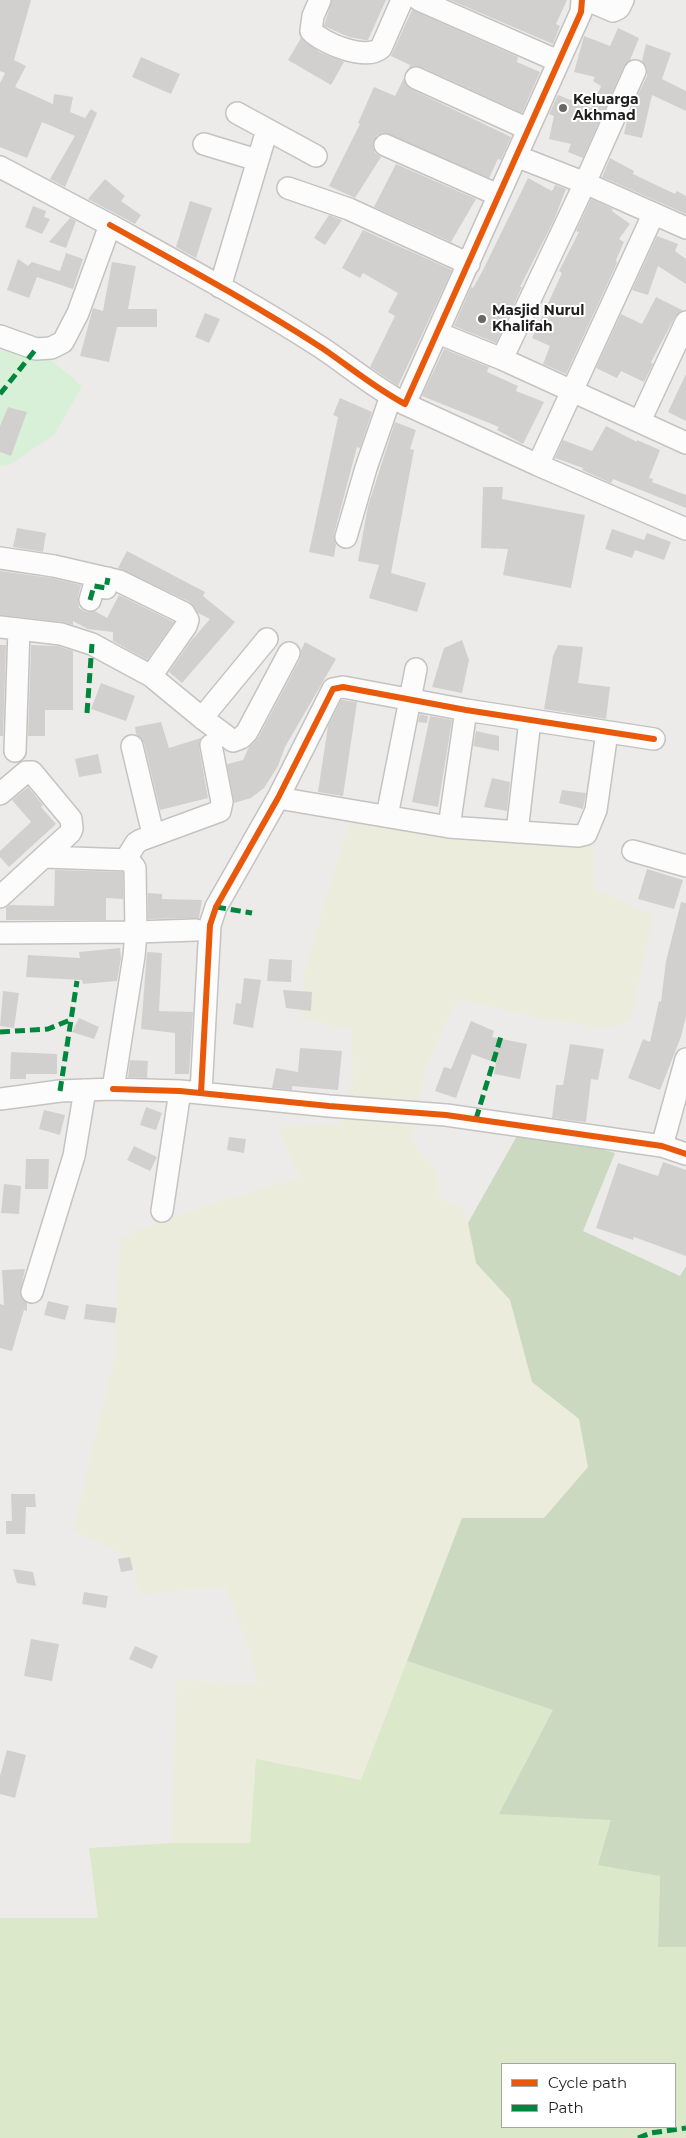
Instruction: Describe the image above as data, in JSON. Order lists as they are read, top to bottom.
{
  "places": ["Keluarga Akhmad", "Masjid Nurul Khalifah"],
  "legend": ["Cycle path", "Path"]
}
